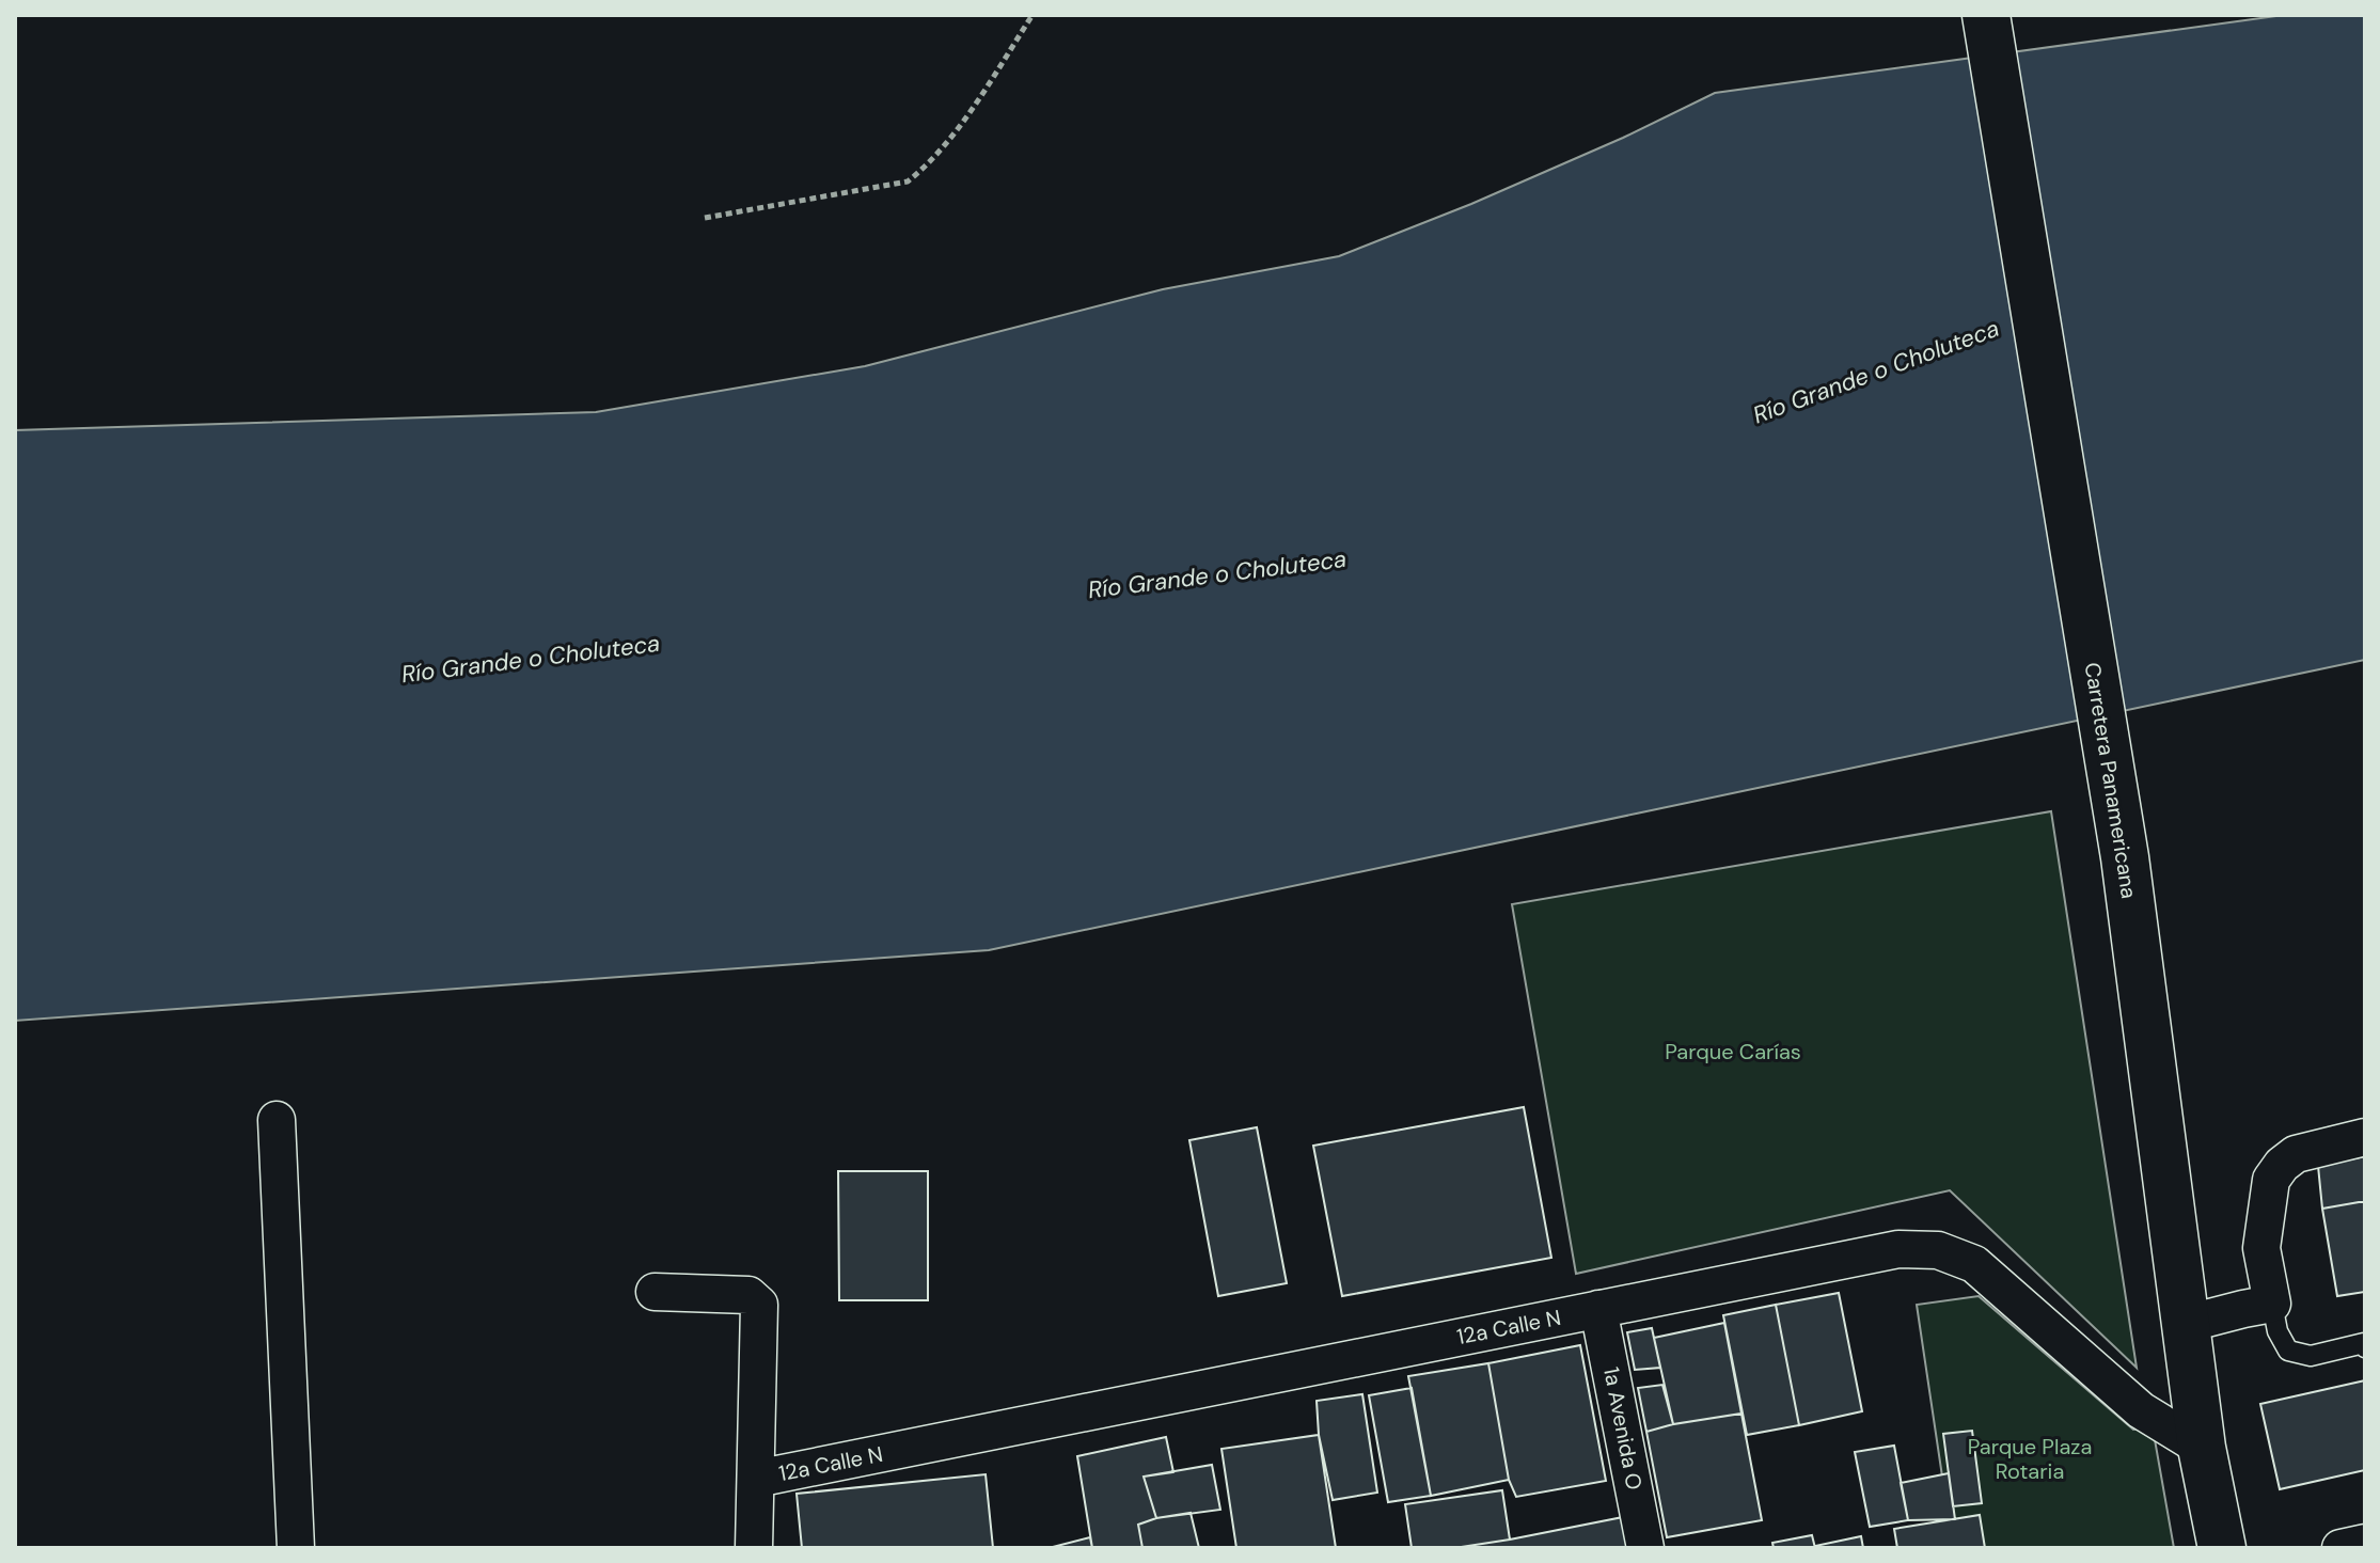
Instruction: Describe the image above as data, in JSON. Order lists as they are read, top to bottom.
{
  "streets": {
    "highway": ["Carretera Panamericana"],
    "street": ["12a Calle N", "1a Avenida O"]
  },
  "crossings": [
    ["Carretera Panamericana", "12a Calle N"],
    ["12a Calle N", "1a Avenida O"]
  ],
  "water": ["Río Grande o Choluteca"],
  "parks": ["Parque Carías", "Parque Plaza Rotaria"]
}
